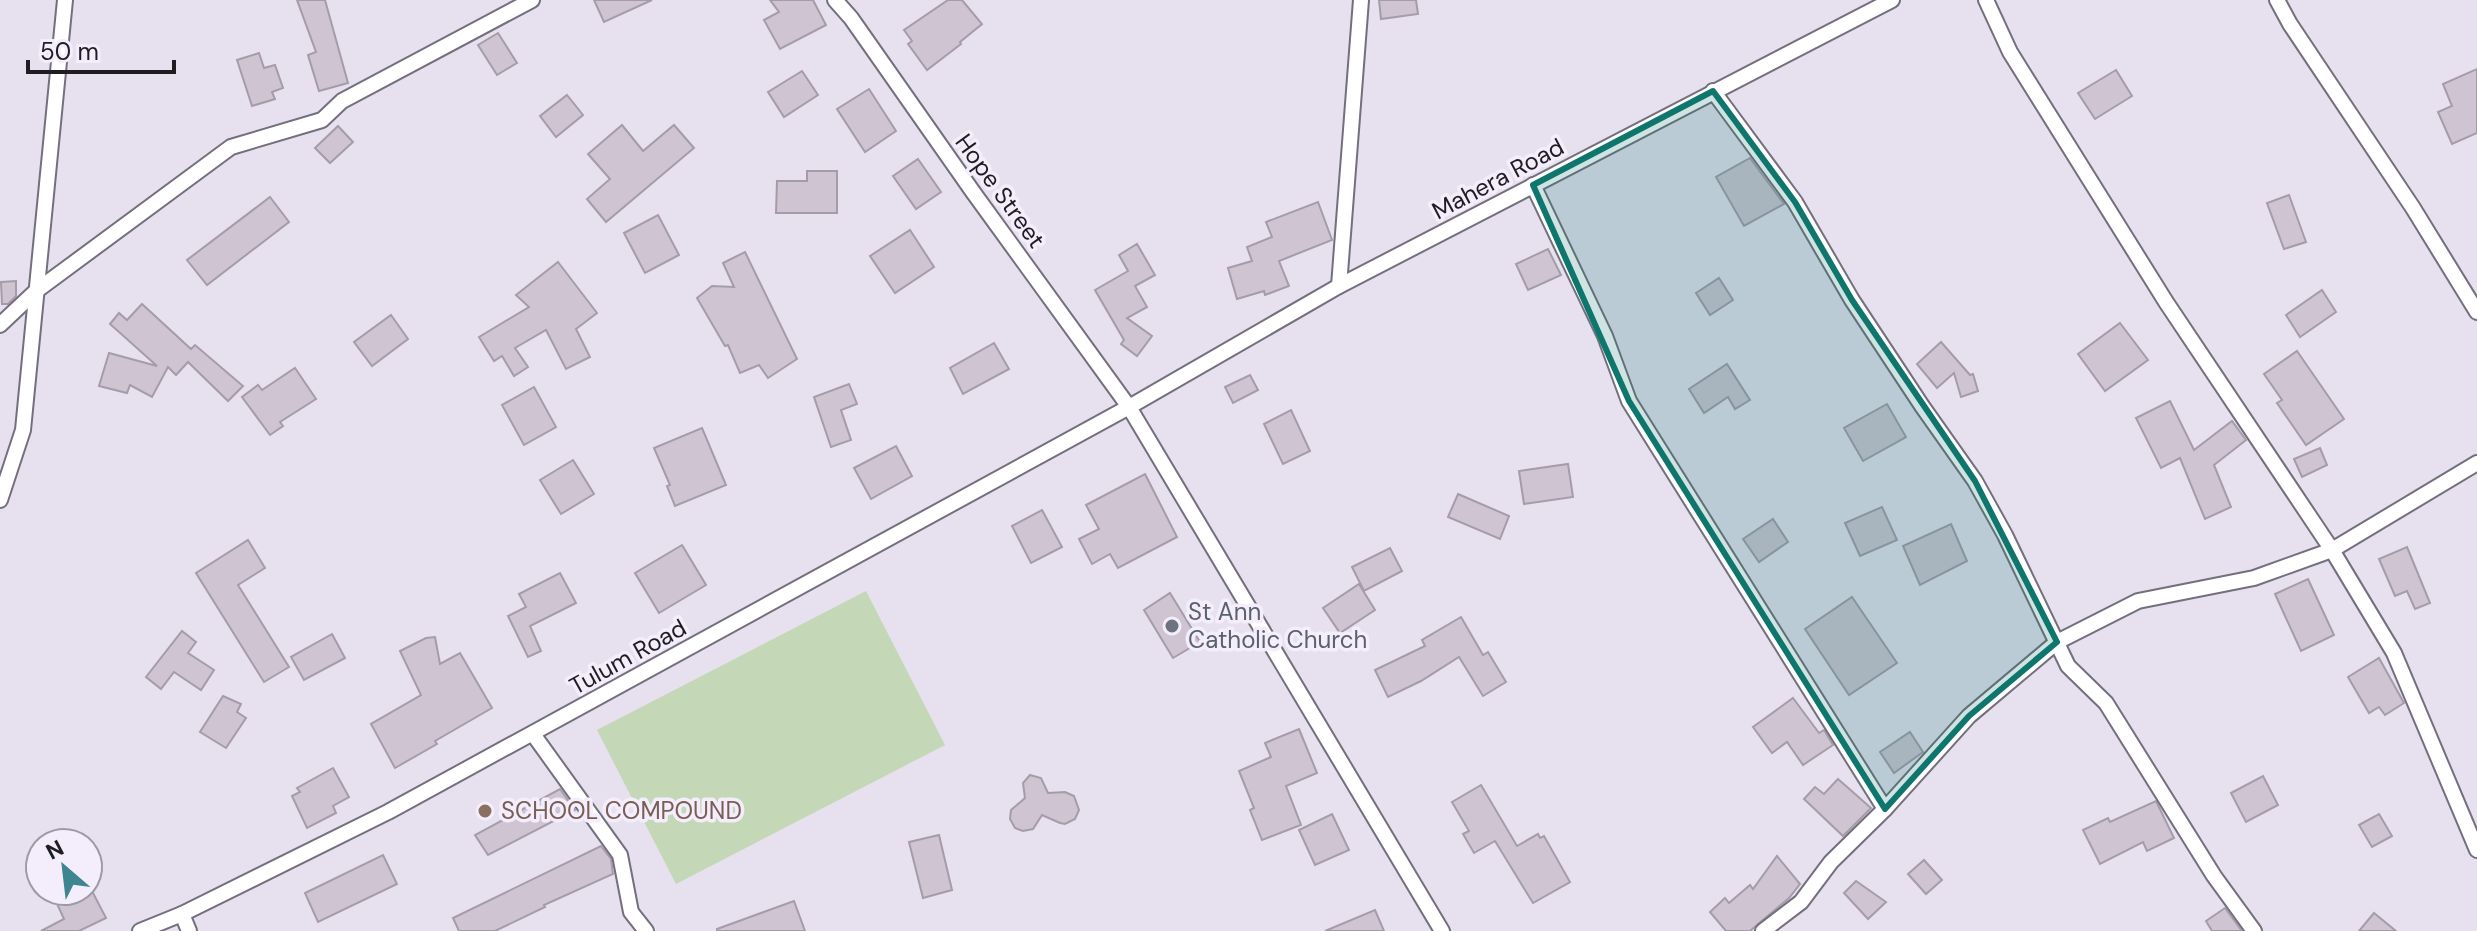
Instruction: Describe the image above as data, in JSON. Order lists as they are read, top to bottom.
{
  "streets": {
    "street": ["Mahera Road", "Hope Street", "Tulum Road"]
  },
  "crossings": [
    ["Mahera Road", "Hope Street"],
    ["Mahera Road", "Tulum Road"],
    ["Hope Street", "Tulum Road"]
  ],
  "places": ["St Ann Catholic Church", "SCHOOL COMPOUND"],
  "scale_bar": "50 m",
  "north": "top left"
}
